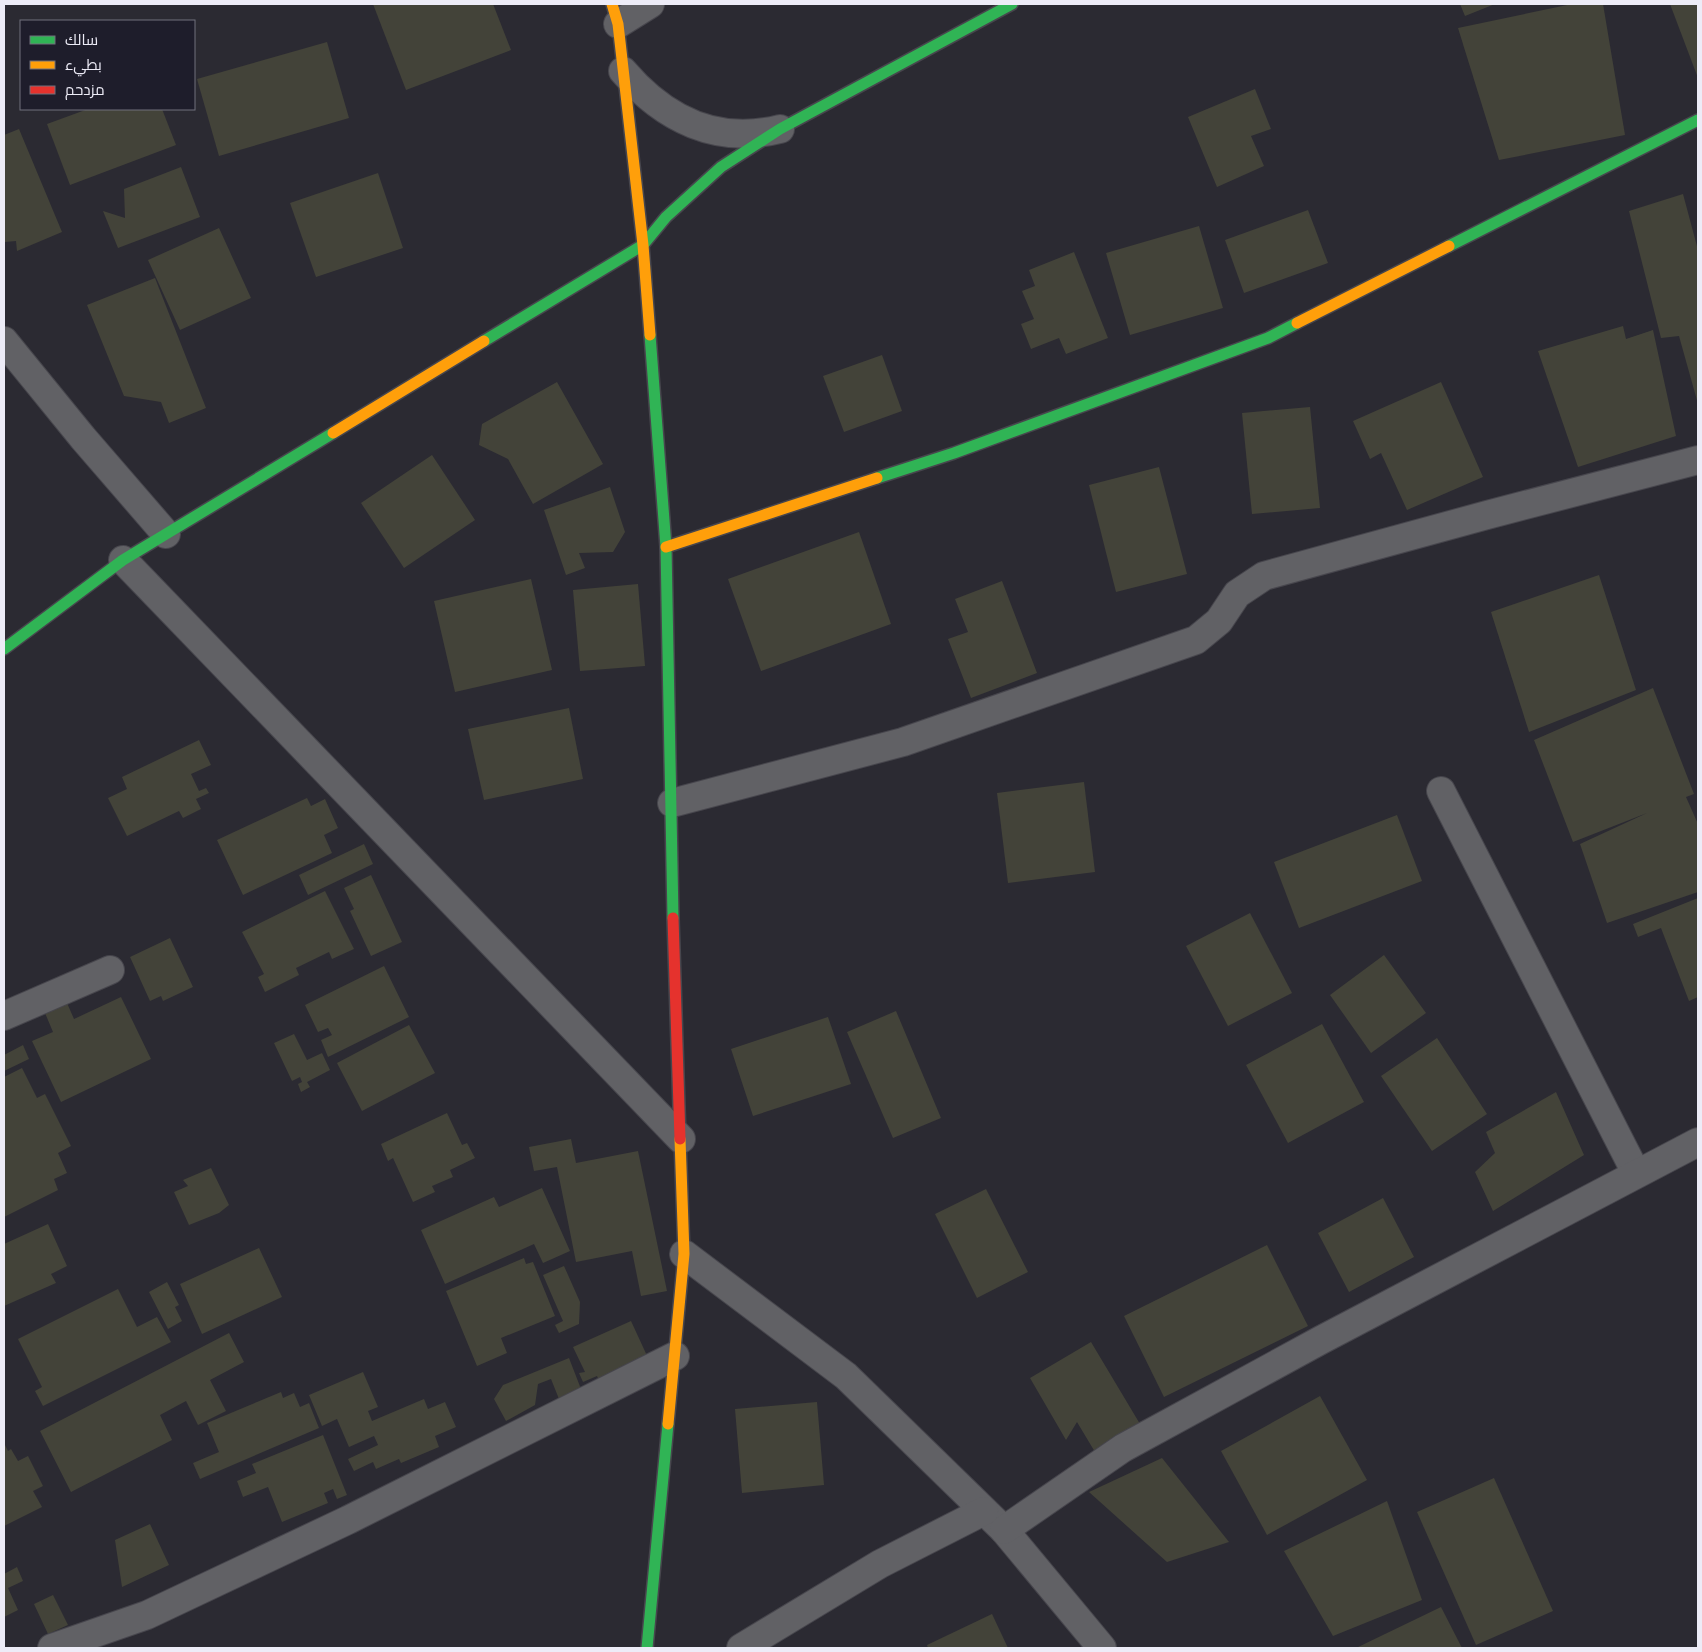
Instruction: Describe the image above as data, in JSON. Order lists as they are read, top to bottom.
{
  "legend": ["سالك", "بطيء", "مزدحم"]
}
